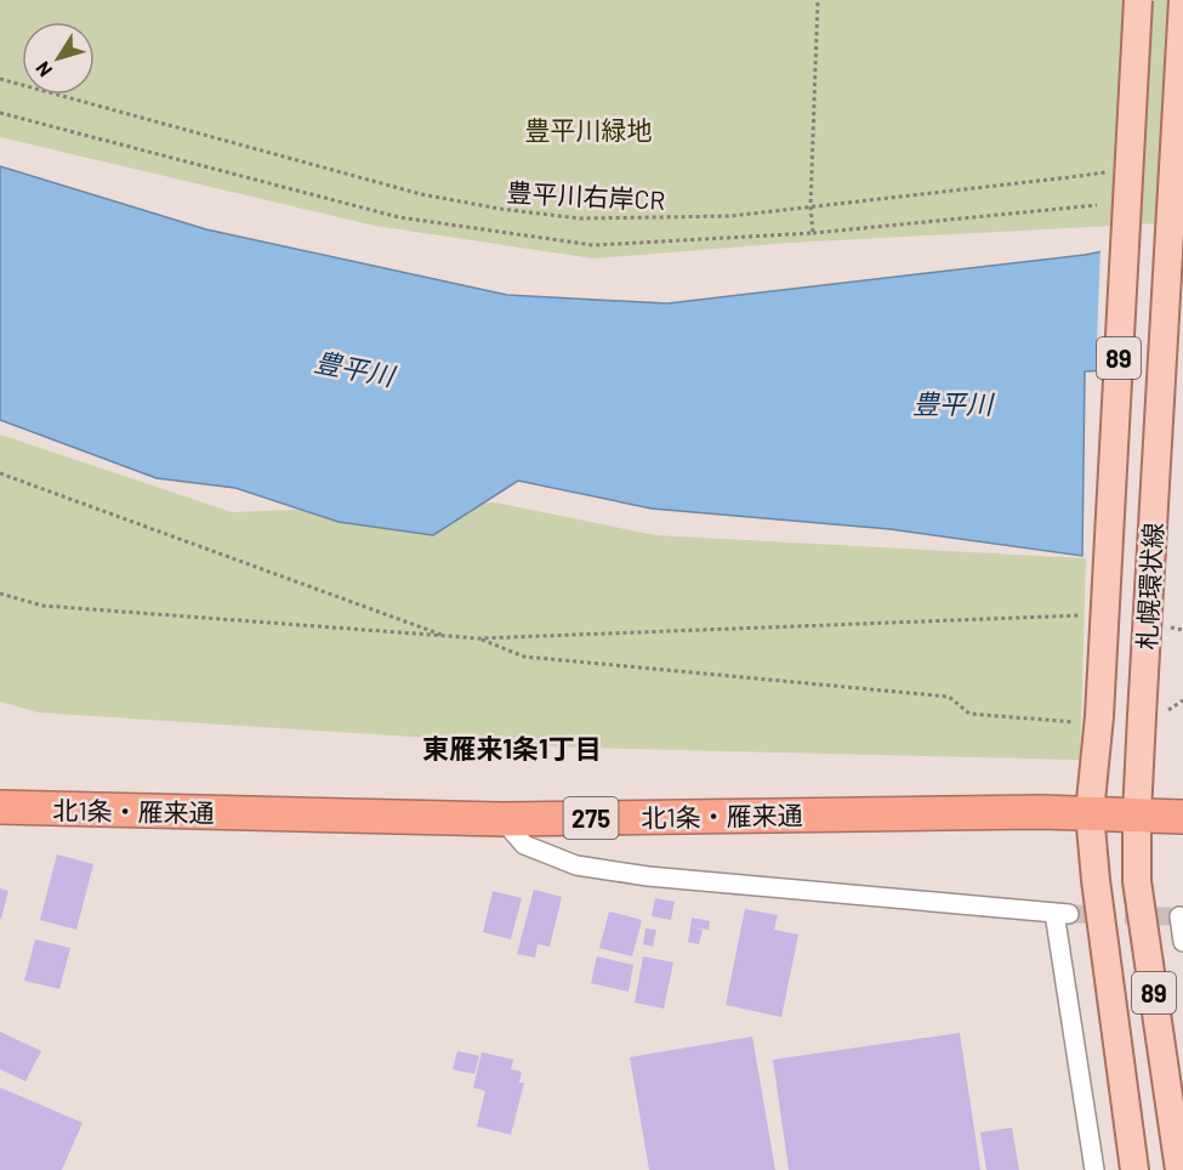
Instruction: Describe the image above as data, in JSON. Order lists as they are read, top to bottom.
{
  "streets": {
    "highway": ["北1条・雁来通", "275"],
    "main road": ["89", "札幌環状線"],
    "path": ["豊平川右岸CR"]
  },
  "crossings": [
    ["札幌環状線", "北1条・雁来通"]
  ],
  "districts": ["東雁来1条1丁目"],
  "water": ["豊平川"],
  "parks": ["豊平川緑地"],
  "north": "bottom left"
}
